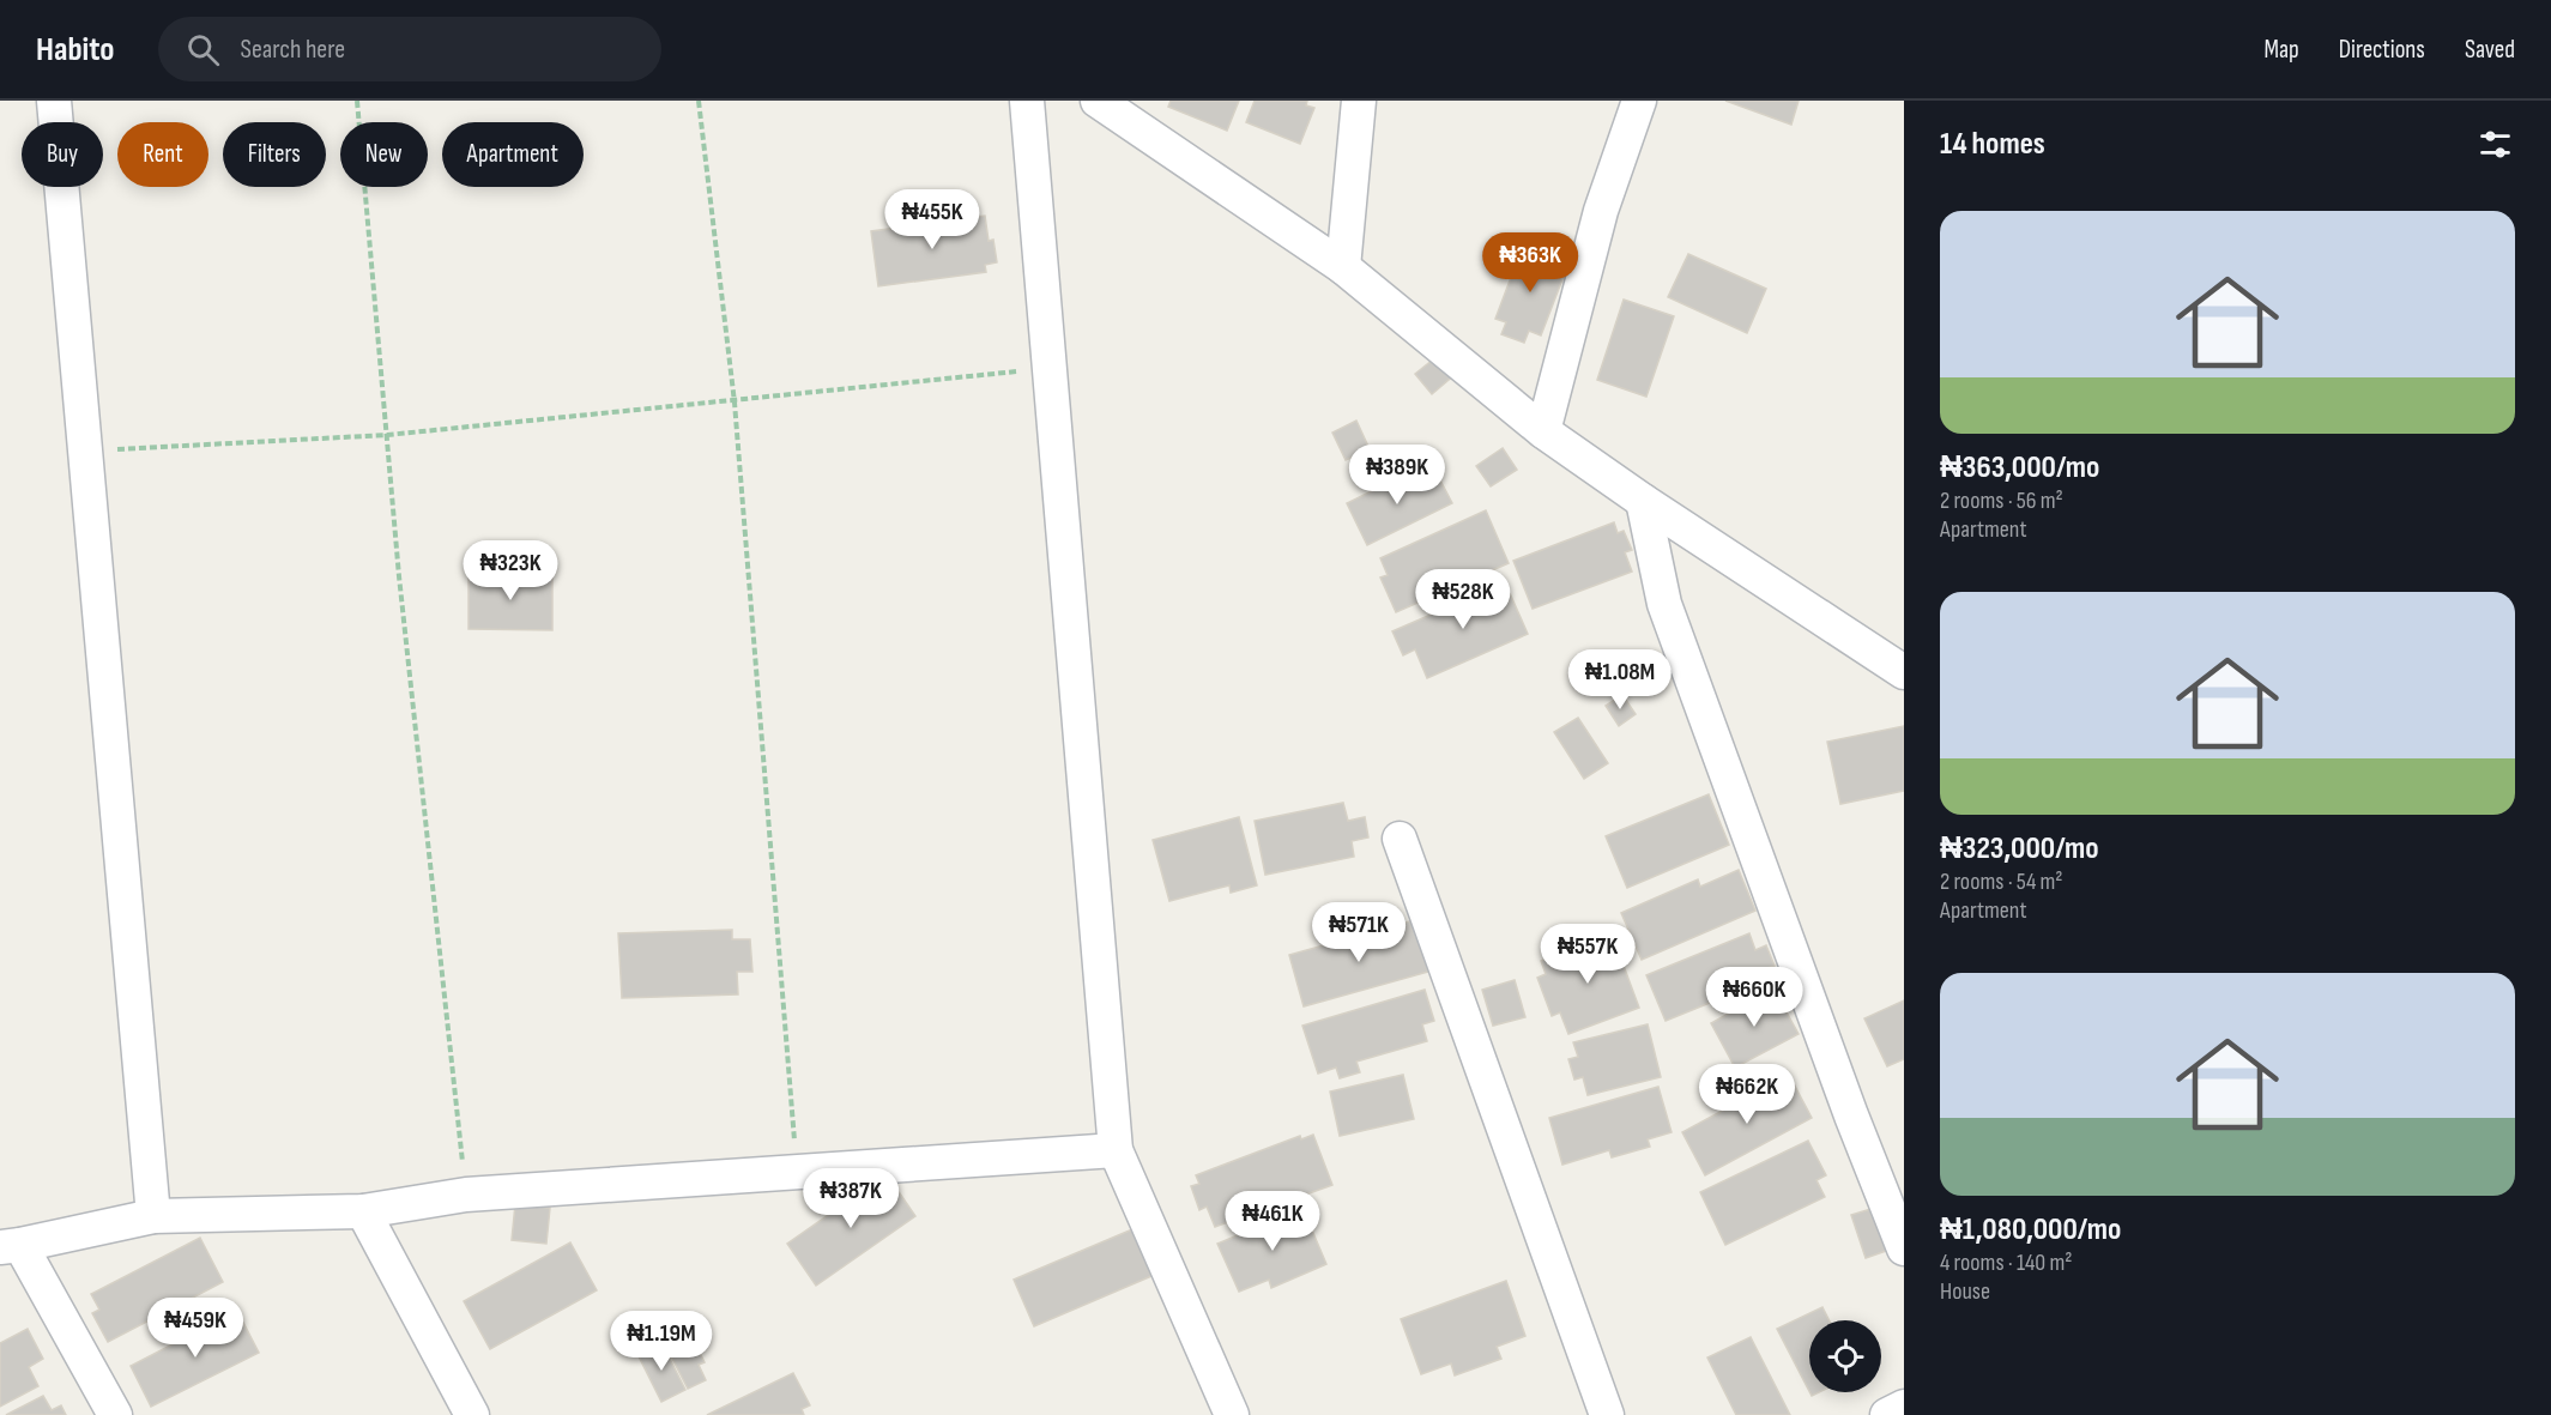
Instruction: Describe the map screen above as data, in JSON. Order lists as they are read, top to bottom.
{
  "page": {
    "header": "Habito",
    "search": "Search here",
    "nav": ["Map", "Directions", "Saved"],
    "heading": "14 homes",
    "chip": [
      "Buy",
      "Rent",
      "Filters",
      "New",
      "Apartment"
    ],
    "list": [
      {
        "name": "₦363,000/mo",
        "note": "2 rooms · 56 m² · Apartment"
      },
      {
        "name": "₦323,000/mo",
        "note": "2 rooms · 54 m² · Apartment"
      },
      {
        "name": "₦1,080,000/mo",
        "note": "4 rooms · 140 m² · House"
      }
    ],
    "price": [
      "₦455K",
      "₦363K",
      "₦389K",
      "₦323K",
      "₦528K",
      "₦1.08M",
      "₦571K",
      "₦557K",
      "₦660K",
      "₦662K",
      "₦387K",
      "₦461K",
      "₦459K",
      "₦1.19M"
    ]
  }
}
